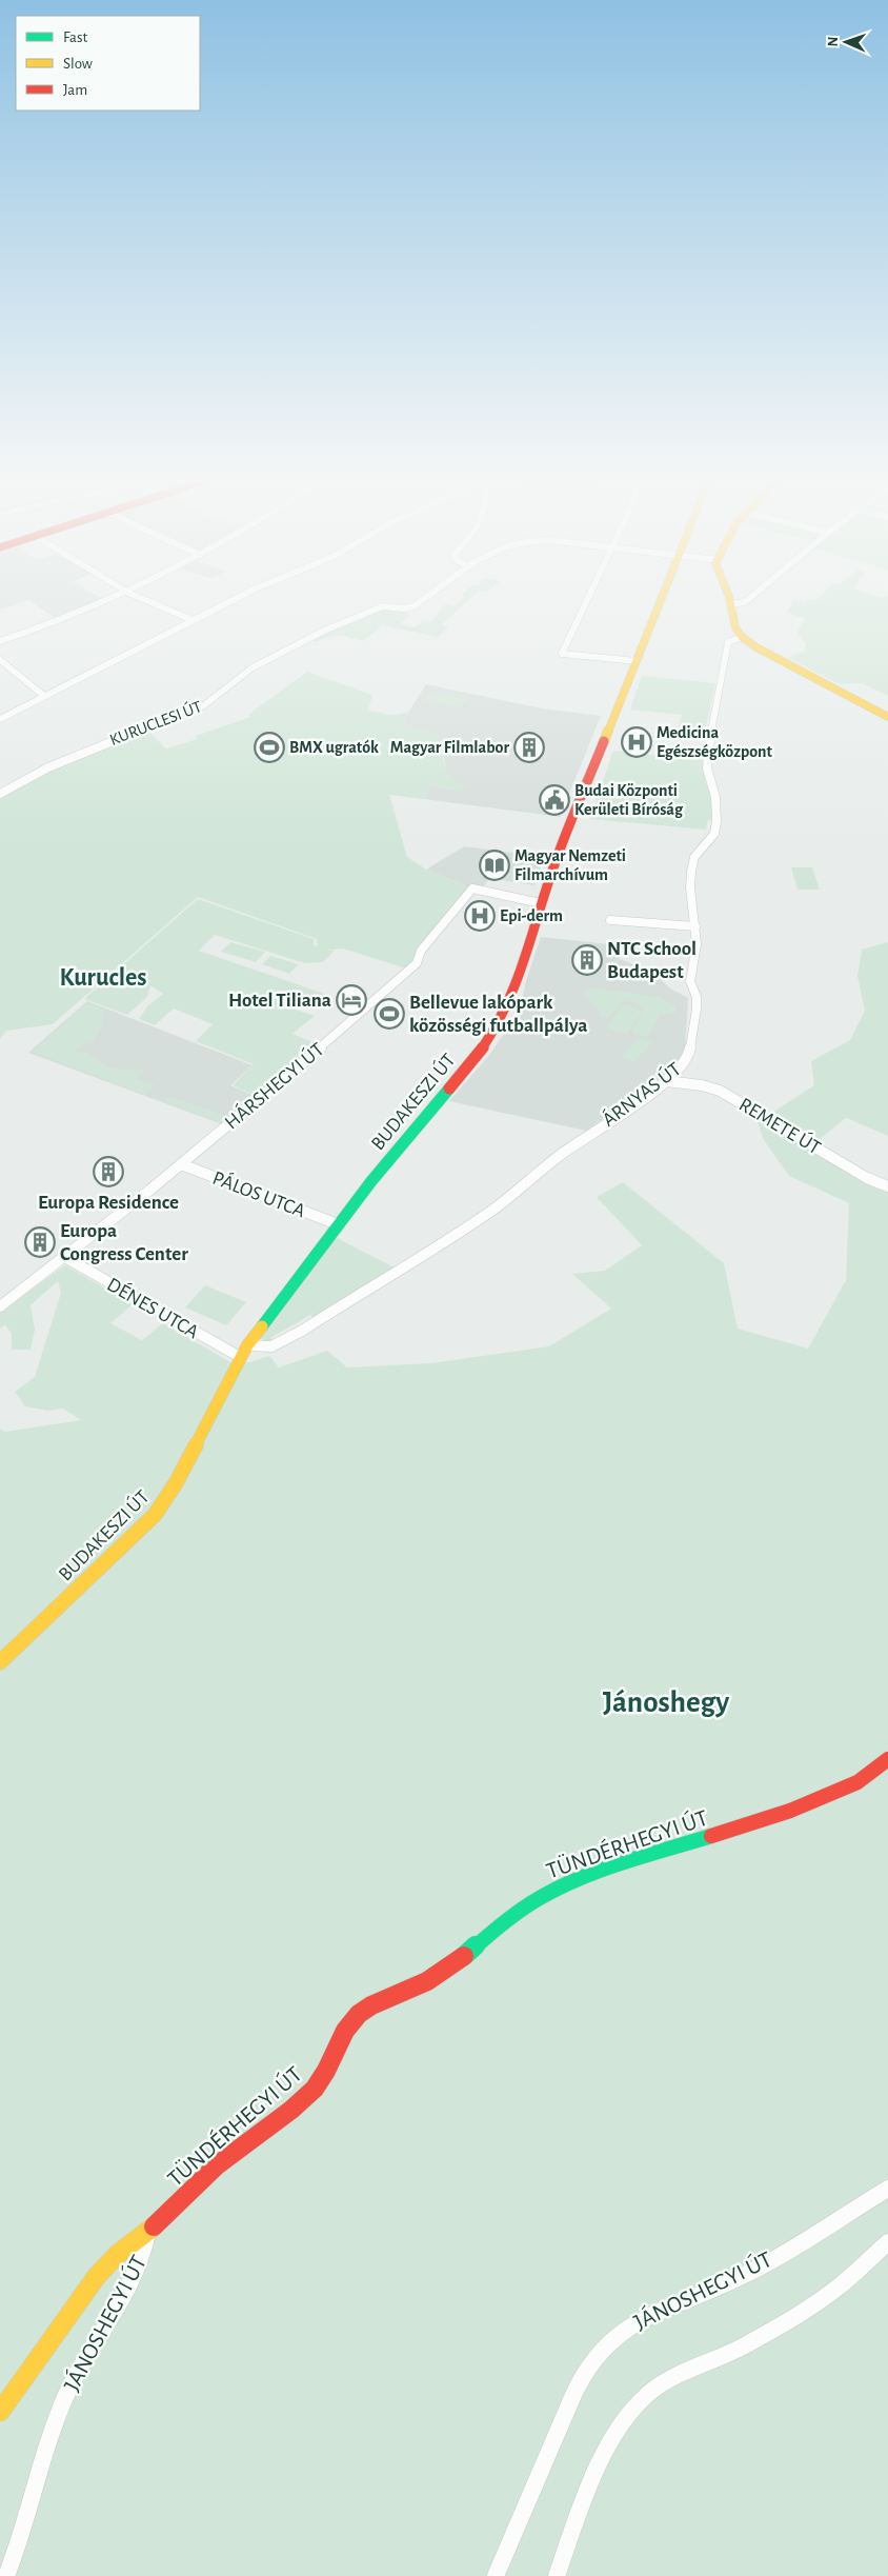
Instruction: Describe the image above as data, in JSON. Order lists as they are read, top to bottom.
{
  "streets": {
    "main road": ["BUDAKESZI ÚT", "TÜNDÉRHEGYI ÚT", "JÁNOSHEGYI ÚT"],
    "street": [
      "KURUCLESI ÚT",
      "HÁRSHEGYI ÚT",
      "ÁRNYAS ÚT",
      "REMETE ÚT",
      "PÁLOS UTCA",
      "DÉNES UTCA"
    ]
  },
  "crossings": [
    ["HÁRSHEGYI ÚT", "BUDAKESZI ÚT"],
    ["HÁRSHEGYI ÚT", "PÁLOS UTCA"],
    ["HÁRSHEGYI ÚT", "DÉNES UTCA"],
    ["ÁRNYAS ÚT", "BUDAKESZI ÚT"],
    ["ÁRNYAS ÚT", "REMETE ÚT"],
    ["BUDAKESZI ÚT", "PÁLOS UTCA"],
    ["BUDAKESZI ÚT", "DÉNES UTCA"],
    ["TÜNDÉRHEGYI ÚT", "JÁNOSHEGYI ÚT"]
  ],
  "districts": ["Kurucles", "Jánoshegy"],
  "places": {
    "hospital": ["Medicina Egészségközpont", "Epi-derm"],
    "sports": ["BMX ugratók", "Bellevue lakópark közösségi futballpálya"],
    "building": [
      "Magyar Filmlabor",
      "NTC School Budapest",
      "Europa Residence",
      "Europa Congress Center"
    ],
    "public building": ["Budai Központi Kerületi Bíróság"],
    "library": ["Magyar Nemzeti Filmarchívum"],
    "hotel": ["Hotel Tiliana"]
  },
  "legend": ["Fast", "Slow", "Jam"],
  "north": "left"
}
